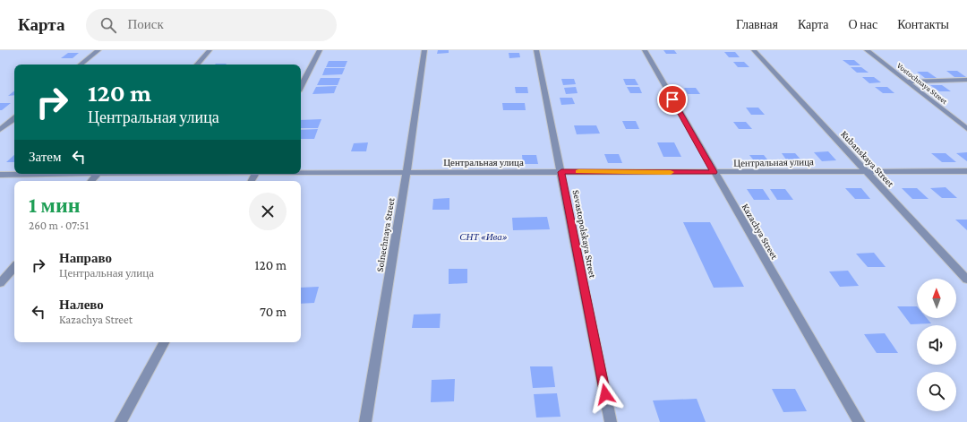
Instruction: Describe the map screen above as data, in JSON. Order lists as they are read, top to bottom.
{
  "streets": {
    "street": [
      "Vostochnaya Street",
      "Kubanskaya Street",
      "Центральная улица",
      "Kazachya Street",
      "Sevastopolskaya Street",
      "Solnechnaya Street"
    ]
  },
  "crossings": [
    ["Kubanskaya Street", "Центральная улица"],
    ["Центральная улица", "Kazachya Street"],
    ["Центральная улица", "Sevastopolskaya Street"],
    ["Центральная улица", "Solnechnaya Street"]
  ],
  "parks": ["СНТ «Ива»"],
  "north": "top",
  "page": {
    "header": "Карта",
    "search": "Поиск",
    "nav": [
      "Главная",
      "Карта",
      "О нас",
      "Контакты"
    ],
    "turn": ["120 m", "Центральная улица"],
    "then": "Затем",
    "heading": ["1 мин", "260 m · 07:51"],
    "list": [
      {
        "name": "Направо",
        "note": "Центральная улица",
        "value": "120 m"
      },
      {
        "name": "Налево",
        "note": "Kazachya Street",
        "value": "70 m"
      }
    ]
  }
}
